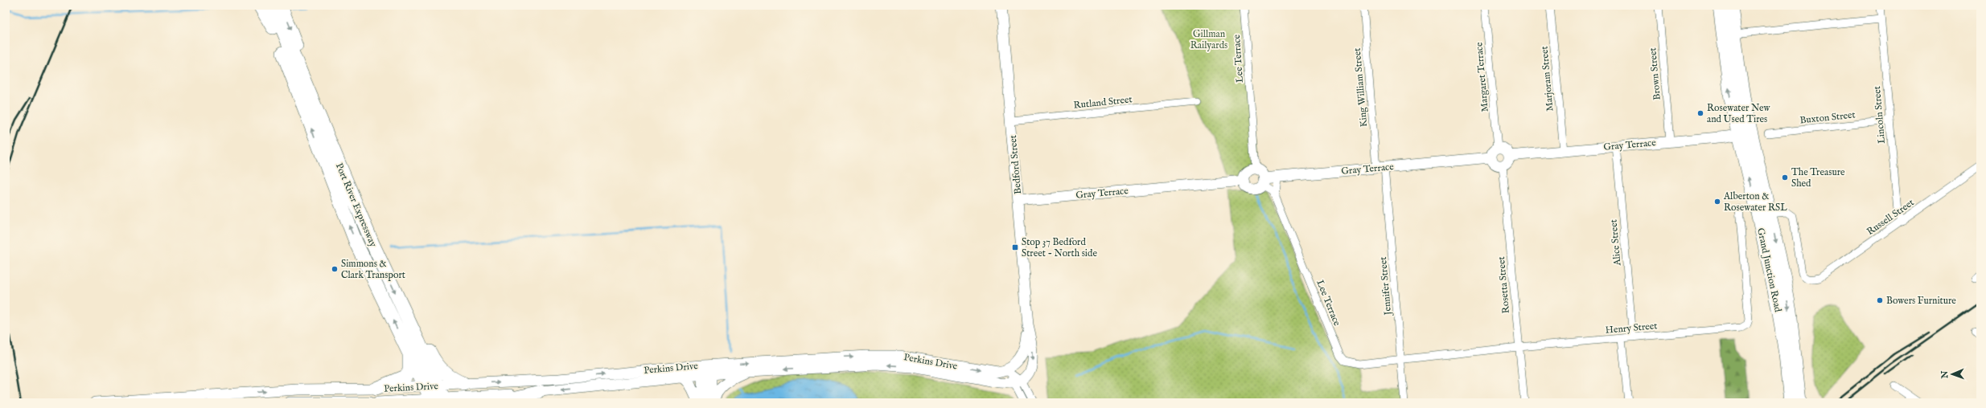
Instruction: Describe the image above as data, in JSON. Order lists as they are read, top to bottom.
{
  "streets": {
    "highway": ["Port River Expressway", "Grand Junction Road"],
    "street": [
      "Lee Terrace",
      "Brown Street",
      "Margaret Terrace",
      "Marjoram Street",
      "King William Street",
      "Rutland Street",
      "Lincoln Street",
      "Buxton Street",
      "Gray Terrace",
      "Bedford Street",
      "Russell Street",
      "Alice Street",
      "Rosetta Street",
      "Jennifer Street",
      "Henry Street",
      "Perkins Drive"
    ]
  },
  "crossings": [
    ["Lee Terrace", "Gray Terrace"],
    ["Lee Terrace", "Jennifer Street"],
    ["Lee Terrace", "Henry Street"],
    ["Brown Street", "Gray Terrace"],
    ["Margaret Terrace", "Gray Terrace"],
    ["Margaret Terrace", "Rosetta Street"],
    ["Marjoram Street", "Gray Terrace"],
    ["King William Street", "Gray Terrace"],
    ["King William Street", "Jennifer Street"],
    ["Rutland Street", "Bedford Street"],
    ["Lincoln Street", "Buxton Street"],
    ["Lincoln Street", "Russell Street"],
    ["Gray Terrace", "Bedford Street"],
    ["Gray Terrace", "Alice Street"],
    ["Gray Terrace", "Grand Junction Road"],
    ["Gray Terrace", "Rosetta Street"],
    ["Gray Terrace", "Jennifer Street"],
    ["Port River Expressway", "Perkins Drive"],
    ["Russell Street", "Grand Junction Road"],
    ["Alice Street", "Henry Street"],
    ["Rosetta Street", "Henry Street"],
    ["Jennifer Street", "Henry Street"]
  ],
  "parks": ["Gillman Railyards"],
  "places": {
    "other": [
      "Rosewater New and Used Tires",
      "The Treasure Shed",
      "Alberton & Rosewater RSL",
      "Simmons & Clark Transport",
      "Bowers Furniture"
    ],
    "transit": ["Stop 37 Bedford Street - North side"]
  },
  "north": "left"
}
